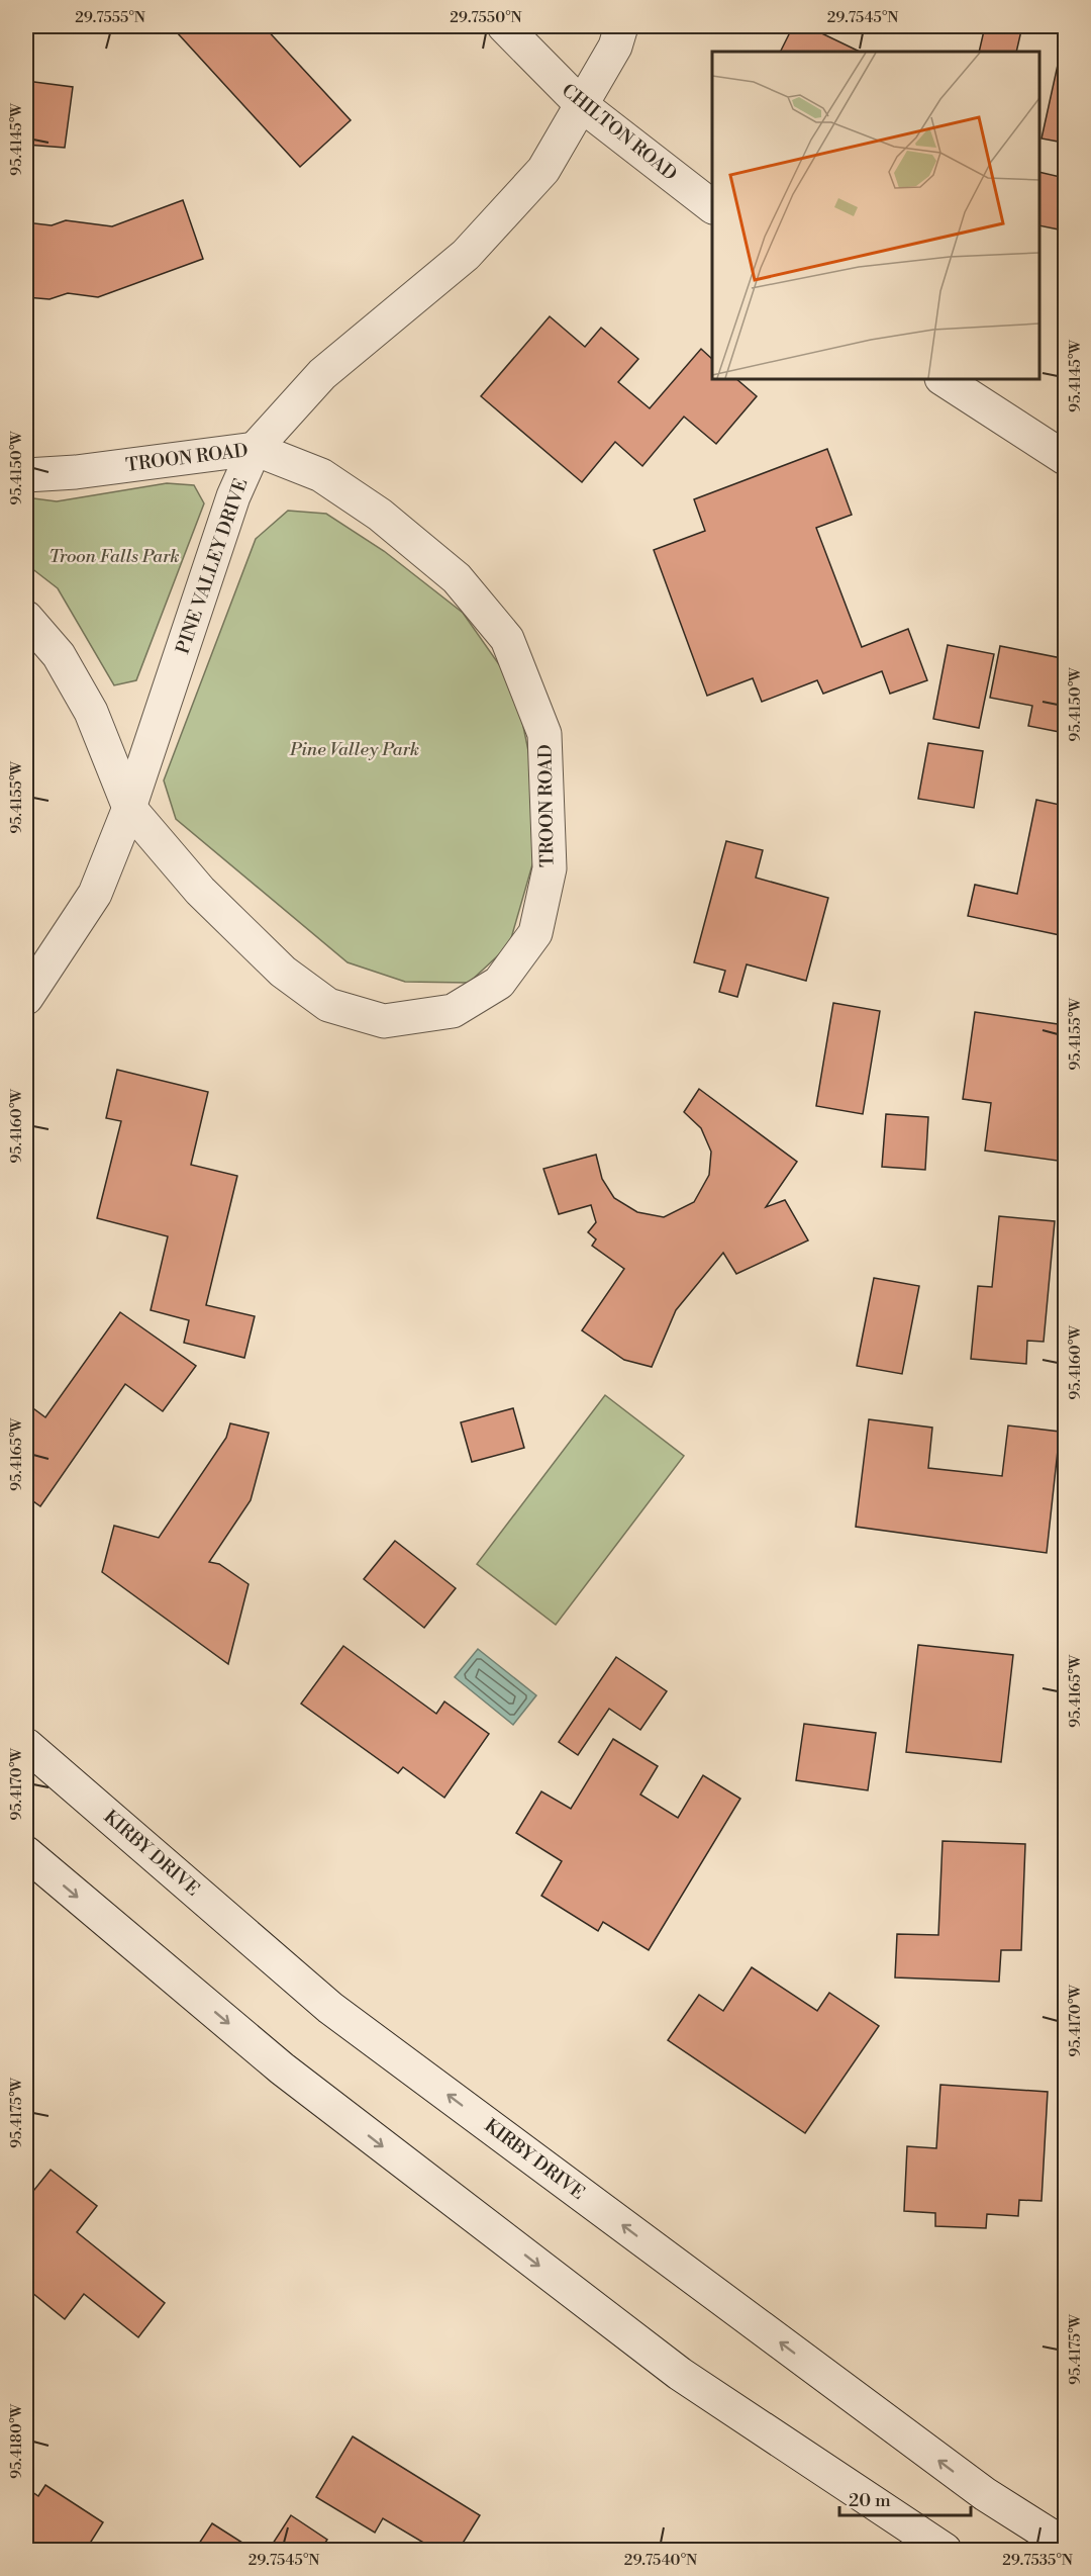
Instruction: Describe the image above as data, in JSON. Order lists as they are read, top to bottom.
{
  "streets": {
    "street": [
      "CHILTON ROAD",
      "TROON ROAD",
      "PINE VALLEY DRIVE",
      "KIRBY DRIVE"
    ]
  },
  "crossings": [
    ["CHILTON ROAD", "PINE VALLEY DRIVE"],
    ["TROON ROAD", "PINE VALLEY DRIVE"]
  ],
  "parks": ["Troon Falls Park", "Pine Valley Park"],
  "scale_bar": "20 m",
  "coordinates": [
    "29.7555°N",
    "29.7550°N",
    "29.7545°N",
    "95.4145°W",
    "95.4150°W",
    "95.4155°W",
    "95.4160°W",
    "95.4165°W",
    "95.4170°W",
    "95.4175°W",
    "95.4180°W",
    "29.7540°N",
    "29.7535°N"
  ]
}
